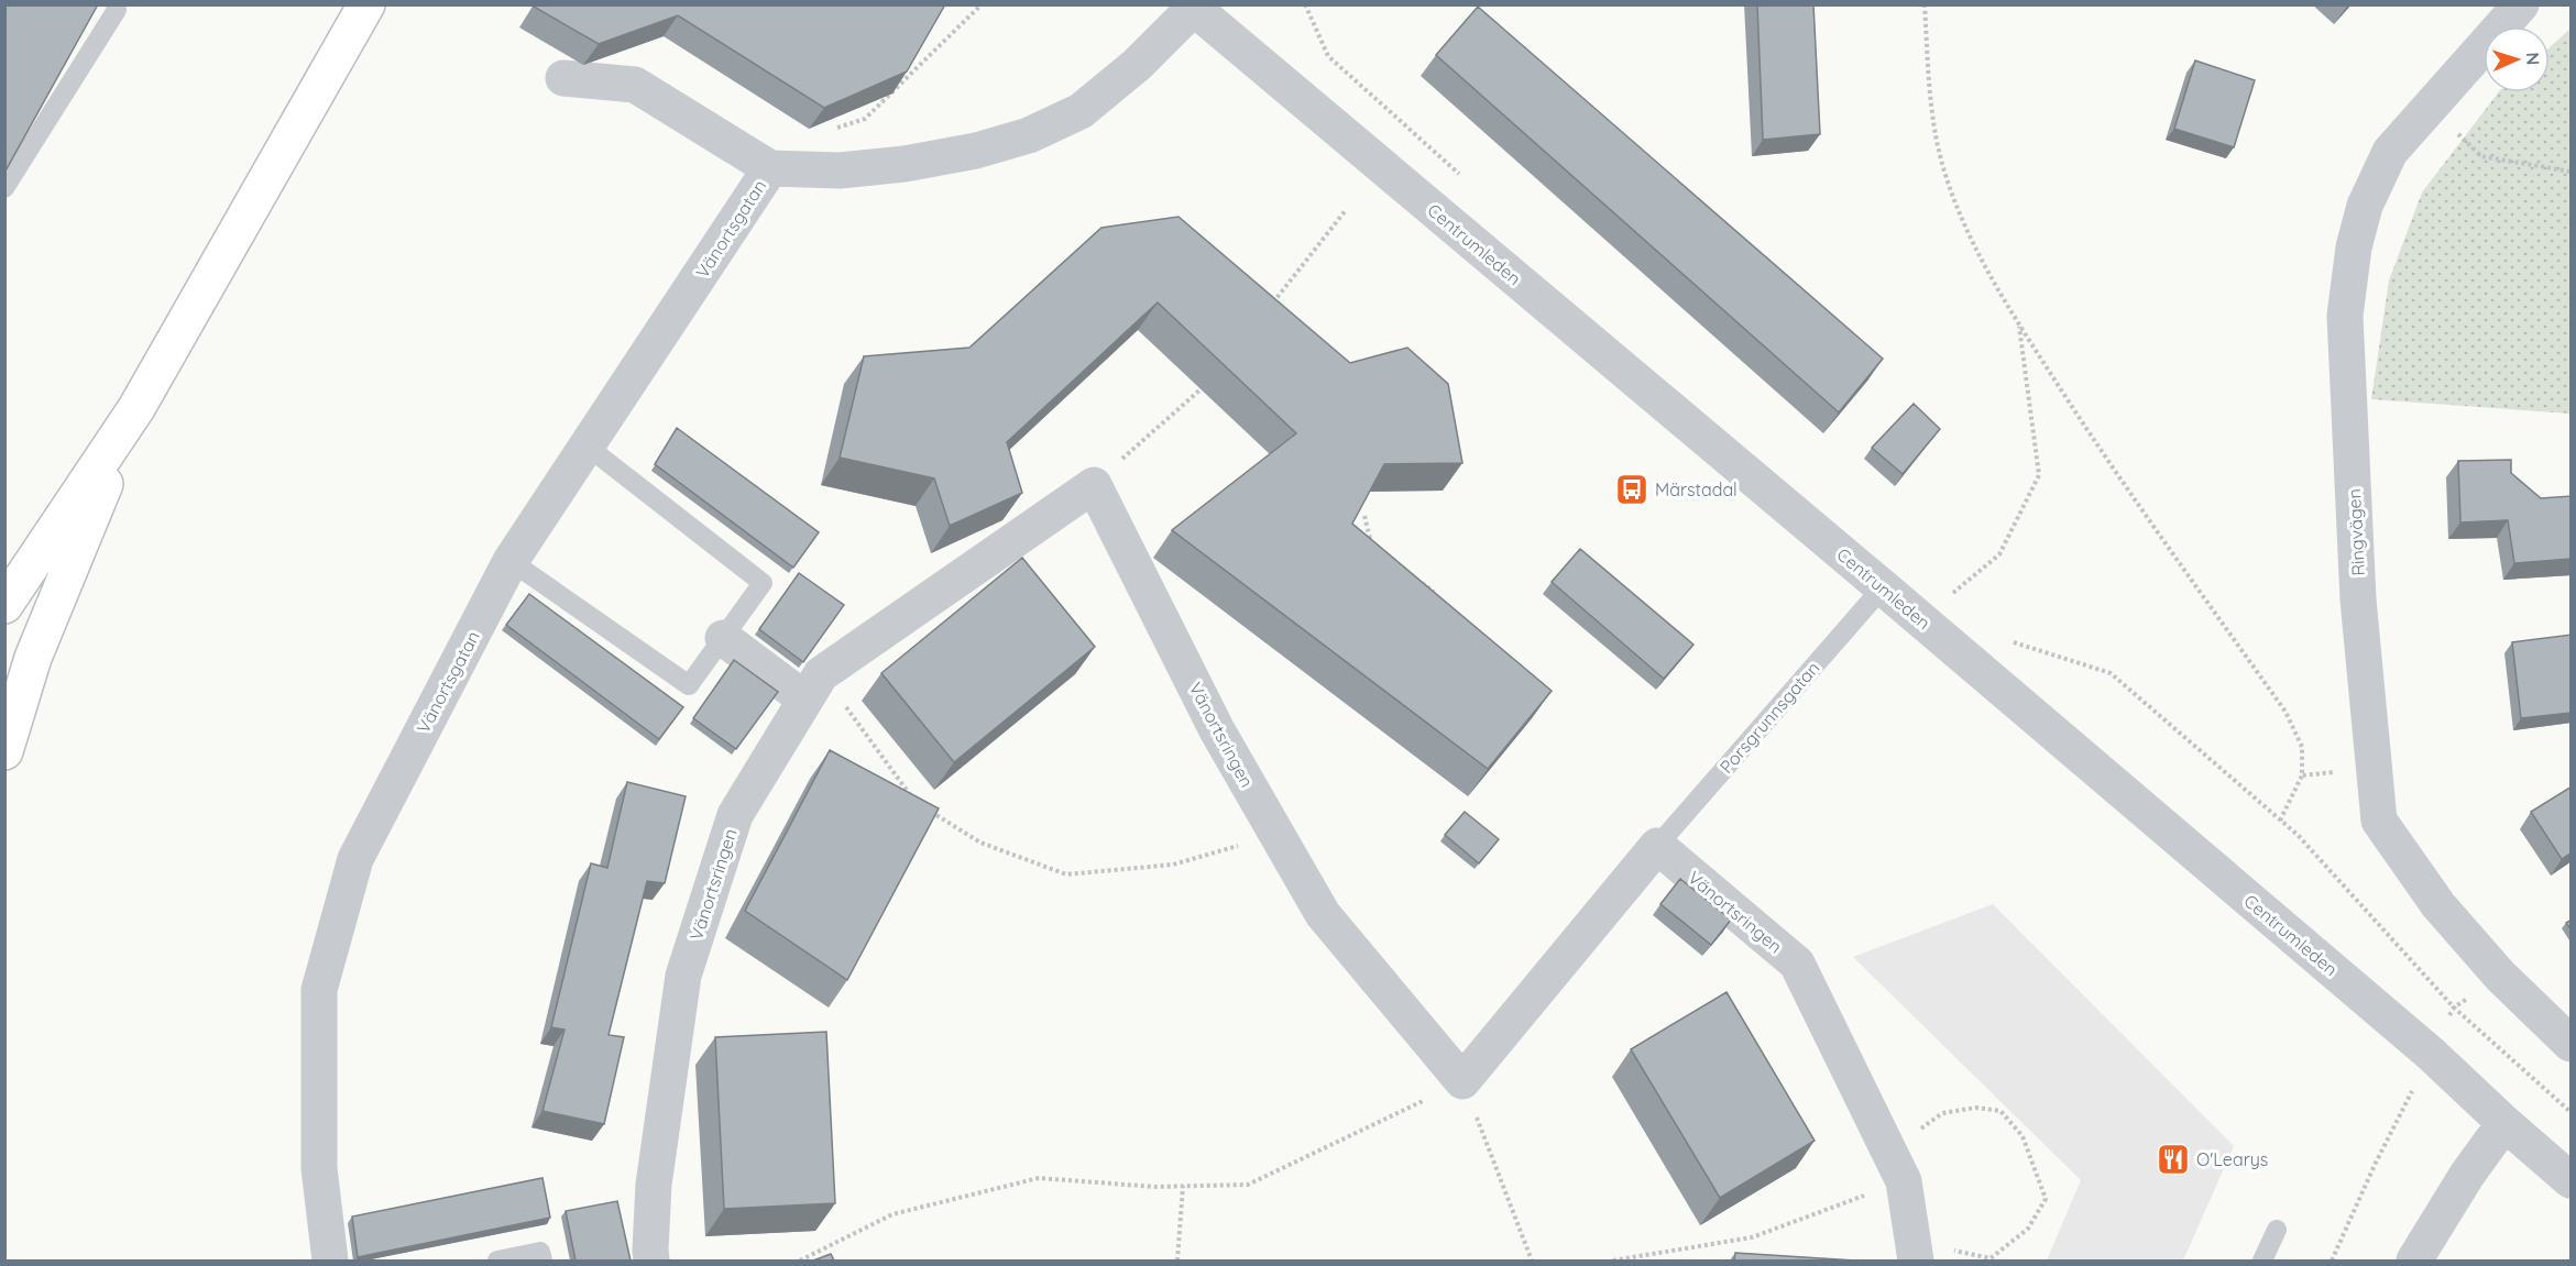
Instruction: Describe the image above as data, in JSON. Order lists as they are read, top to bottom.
{
  "streets": {
    "street": [
      "Vänortsgatan",
      "Centrumleden",
      "Ringvägen",
      "Vänortsringen"
    ],
    "lane": ["Porsgrunnsgatan"]
  },
  "crossings": [
    ["Centrumleden", "Porsgrunnsgatan"],
    ["Porsgrunnsgatan", "Vänortsringen"]
  ],
  "places": {
    "bus stop": ["Märstadal"],
    "restaurant": ["O'Learys"]
  },
  "north": "right"
}
